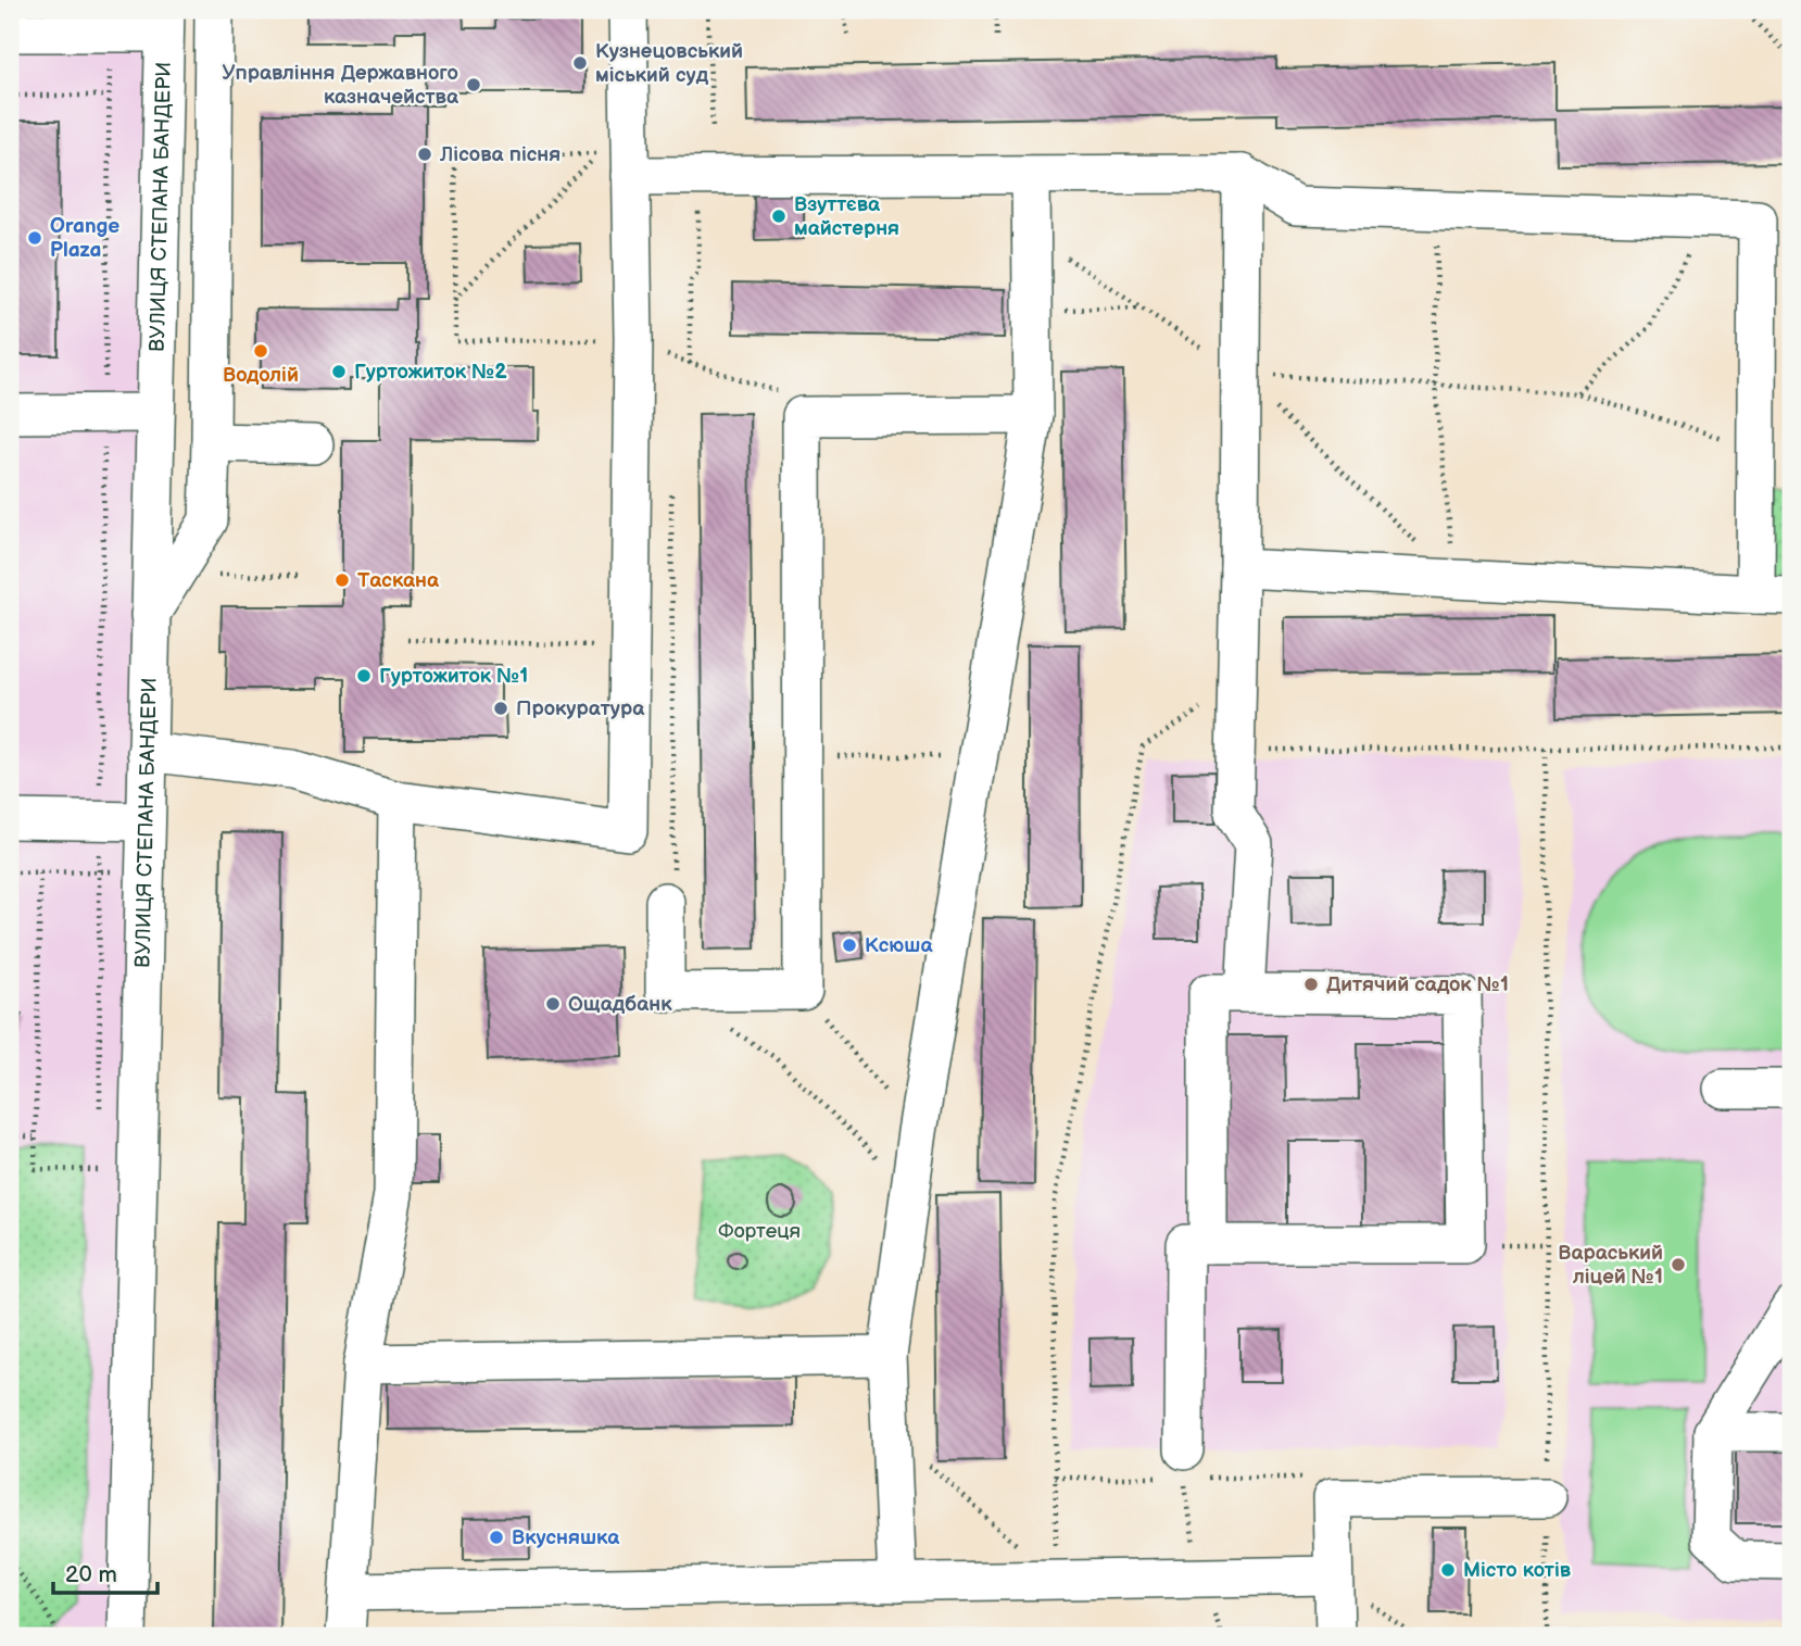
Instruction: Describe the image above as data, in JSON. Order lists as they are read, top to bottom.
{
  "streets": {
    "street": ["ВУЛИЦЯ СТЕПАНА БАНДЕРИ"]
  },
  "parks": ["Фортеця"],
  "places": [
    "Кузнецовський міський суд",
    "Управління Державного казначейства",
    "Лісова пісня",
    "Взуттєва майстерня",
    "Orange Plaza",
    "Водолій",
    "Гуртожиток №2",
    "Таскана",
    "Гуртожиток №1",
    "Прокуратура",
    "Ксюша",
    "Дитячий садок №1",
    "Ощадбанк",
    "Вараський ліцей №1",
    "Вкусняшка",
    "Місто котів"
  ],
  "scale_bar": "20 m"
}
